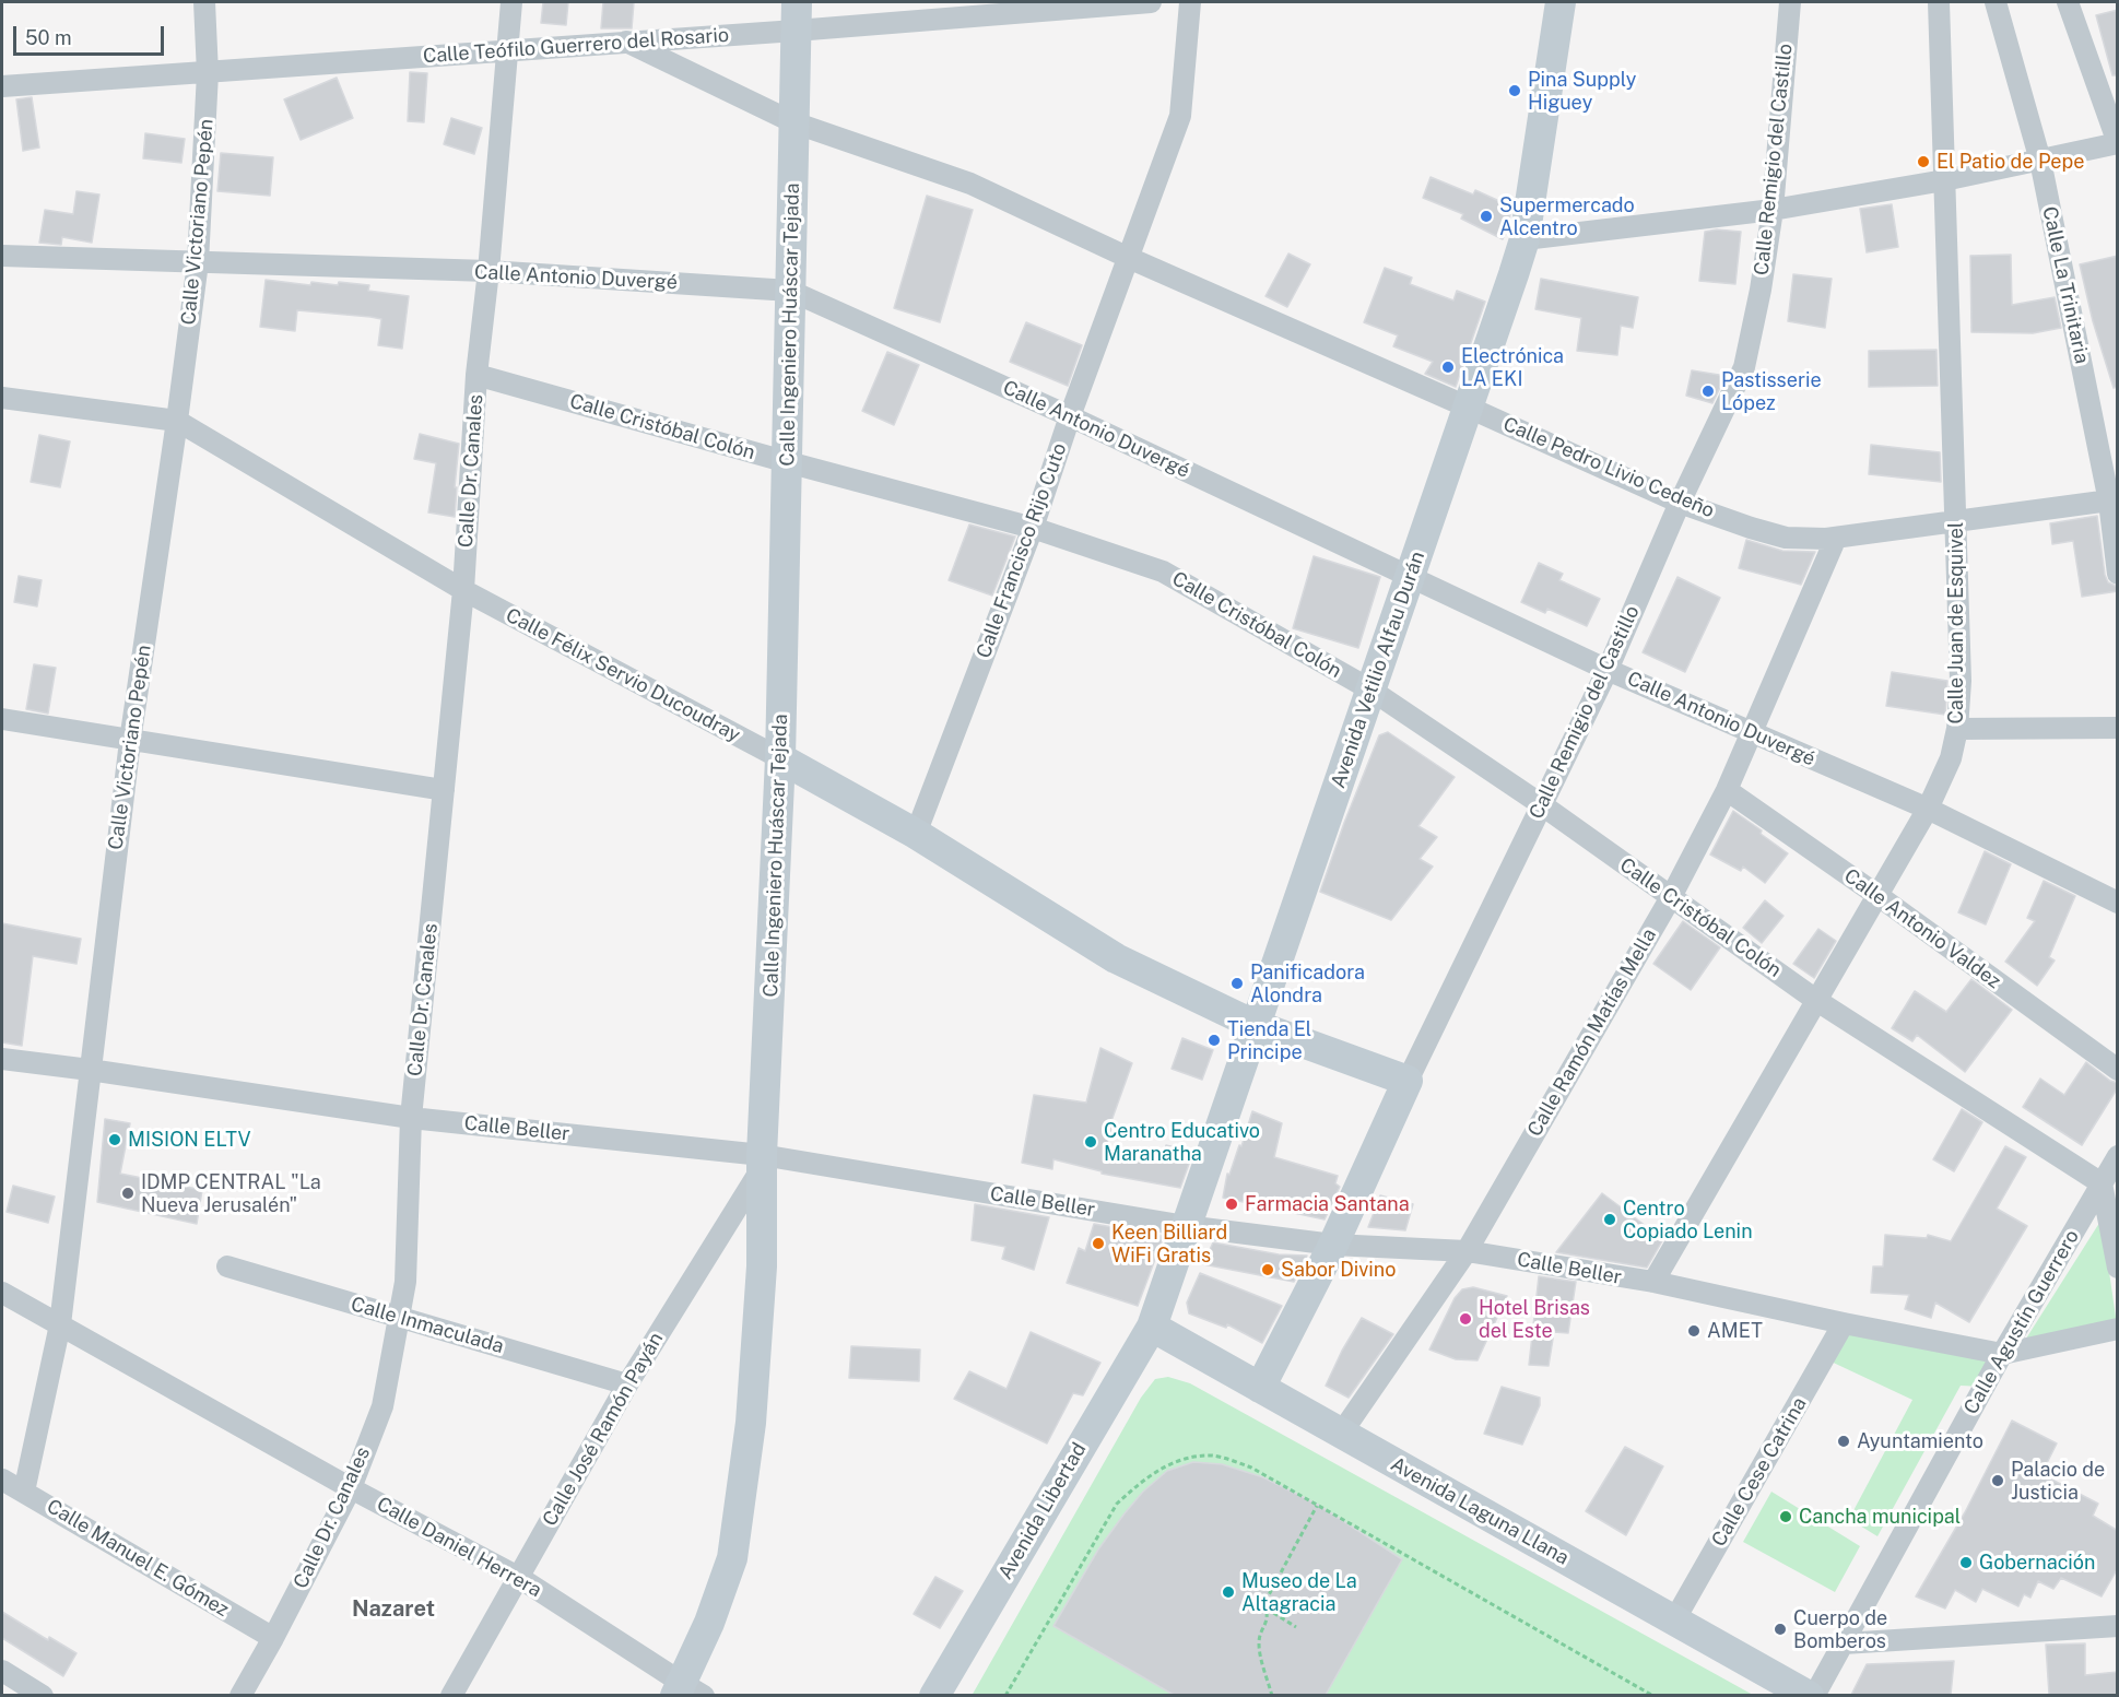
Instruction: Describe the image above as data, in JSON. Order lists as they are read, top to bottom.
{
  "streets": {
    "main road": [
      "Calle Remigio del Castillo",
      "Calle Ingeniero Huáscar Tejada",
      "Avenida Vetilio Alfau Durán",
      "Calle Félix Servio Ducoudray",
      "Avenida Libertad",
      "Avenida Laguna Llana"
    ],
    "street": [
      "Calle Teófilo Guerrero del Rosario",
      "Calle Victoriano Pepén",
      "Calle Antonio Duvergé",
      "Calle La Trinitaria",
      "Calle Cristóbal Colón",
      "Calle Pedro Livio Cedeño",
      "Calle Dr. Canales",
      "Calle Francisco Rijo Cuto",
      "Calle Juan de Esquivel",
      "Calle Antonio Valdez",
      "Calle Ramón Matías Mella",
      "Calle Beller",
      "Calle Agustín Guerrero",
      "Calle Inmaculada",
      "Calle José Ramón Payán",
      "Calle Cese Catrina",
      "Calle Daniel Herrera",
      "Calle Manuel E. Gómez"
    ]
  },
  "crossings": [
    ["Calle Teófilo Guerrero del Rosario", "Calle Victoriano Pepén"],
    ["Calle Teófilo Guerrero del Rosario", "Calle Ingeniero Huáscar Tejada"],
    ["Calle Teófilo Guerrero del Rosario", "Calle Pedro Livio Cedeño"],
    ["Calle Teófilo Guerrero del Rosario", "Calle Dr. Canales"],
    ["Calle Remigio del Castillo", "Calle Antonio Duvergé"],
    ["Calle Remigio del Castillo", "Calle Cristóbal Colón"],
    ["Calle Remigio del Castillo", "Calle Pedro Livio Cedeño"],
    ["Calle Remigio del Castillo", "Calle Félix Servio Ducoudray"],
    ["Calle Remigio del Castillo", "Calle Beller"],
    ["Calle Remigio del Castillo", "Avenida Laguna Llana"],
    ["Calle Victoriano Pepén", "Calle Antonio Duvergé"],
    ["Calle Victoriano Pepén", "Calle Félix Servio Ducoudray"],
    ["Calle Victoriano Pepén", "Calle Beller"],
    ["Calle Victoriano Pepén", "Calle Daniel Herrera"],
    ["Calle Victoriano Pepén", "Calle Manuel E. Gómez"],
    ["Calle Antonio Duvergé", "Calle Ingeniero Huáscar Tejada"],
    ["Calle Antonio Duvergé", "Calle Dr. Canales"],
    ["Calle Antonio Duvergé", "Calle Francisco Rijo Cuto"],
    ["Calle Antonio Duvergé", "Calle Juan de Esquivel"],
    ["Calle Antonio Duvergé", "Avenida Vetilio Alfau Durán"],
    ["Calle Antonio Duvergé", "Calle Ramón Matías Mella"],
    ["Calle La Trinitaria", "Calle Pedro Livio Cedeño"],
    ["Calle Ingeniero Huáscar Tejada", "Calle Cristóbal Colón"],
    ["Calle Ingeniero Huáscar Tejada", "Calle Pedro Livio Cedeño"],
    ["Calle Ingeniero Huáscar Tejada", "Calle Félix Servio Ducoudray"],
    ["Calle Ingeniero Huáscar Tejada", "Calle Beller"],
    ["Calle Ingeniero Huáscar Tejada", "Calle José Ramón Payán"],
    ["Calle Ingeniero Huáscar Tejada", "Calle Daniel Herrera"],
    ["Calle Cristóbal Colón", "Calle Dr. Canales"],
    ["Calle Cristóbal Colón", "Calle Francisco Rijo Cuto"],
    ["Calle Cristóbal Colón", "Calle Juan de Esquivel"],
    ["Calle Cristóbal Colón", "Avenida Vetilio Alfau Durán"],
    ["Calle Cristóbal Colón", "Calle Ramón Matías Mella"],
    ["Calle Cristóbal Colón", "Calle Agustín Guerrero"],
    ["Calle Pedro Livio Cedeño", "Calle Francisco Rijo Cuto"],
    ["Calle Pedro Livio Cedeño", "Calle Juan de Esquivel"],
    ["Calle Pedro Livio Cedeño", "Avenida Vetilio Alfau Durán"],
    ["Calle Pedro Livio Cedeño", "Calle Ramón Matías Mella"],
    ["Calle Dr. Canales", "Calle Félix Servio Ducoudray"],
    ["Calle Dr. Canales", "Calle Beller"],
    ["Calle Dr. Canales", "Calle Inmaculada"],
    ["Calle Dr. Canales", "Calle Daniel Herrera"],
    ["Calle Dr. Canales", "Calle Manuel E. Gómez"],
    ["Calle Francisco Rijo Cuto", "Calle Félix Servio Ducoudray"],
    ["Calle Juan de Esquivel", "Calle Antonio Valdez"],
    ["Calle Juan de Esquivel", "Calle Beller"],
    ["Avenida Vetilio Alfau Durán", "Calle Félix Servio Ducoudray"],
    ["Avenida Vetilio Alfau Durán", "Calle Beller"],
    ["Avenida Vetilio Alfau Durán", "Avenida Libertad"],
    ["Avenida Vetilio Alfau Durán", "Avenida Laguna Llana"],
    ["Calle Antonio Valdez", "Calle Ramón Matías Mella"],
    ["Calle Ramón Matías Mella", "Calle Beller"],
    ["Calle Ramón Matías Mella", "Avenida Laguna Llana"],
    ["Calle Beller", "Calle Agustín Guerrero"],
    ["Calle Beller", "Calle José Ramón Payán"],
    ["Calle Beller", "Calle Cese Catrina"],
    ["Calle Inmaculada", "Calle José Ramón Payán"],
    ["Calle José Ramón Payán", "Calle Daniel Herrera"],
    ["Calle Cese Catrina", "Avenida Laguna Llana"],
    ["Avenida Libertad", "Avenida Laguna Llana"]
  ],
  "districts": ["Nazaret"],
  "places": [
    "Pina Supply Higuey",
    "El Patio de Pepe",
    "Supermercado Alcentro",
    "Electrónica LA EKI",
    "Pastisserie López",
    "Panificadora Alondra",
    "Tienda El Principe",
    "MISION ELTV",
    "Centro Educativo Maranatha",
    "IDMP CENTRAL \"La Nueva Jerusalén\"",
    "Farmacia Santana",
    "Centro Copiado Lenin",
    "Keen Billiard WiFi Gratis",
    "Sabor Divino",
    "Hotel Brisas del Este",
    "AMET",
    "Ayuntamiento",
    "Palacio de Justicia",
    "Cancha municipal",
    "Gobernación",
    "Museo de La Altagracia",
    "Cuerpo de Bomberos"
  ],
  "scale_bar": "50 m"
}
